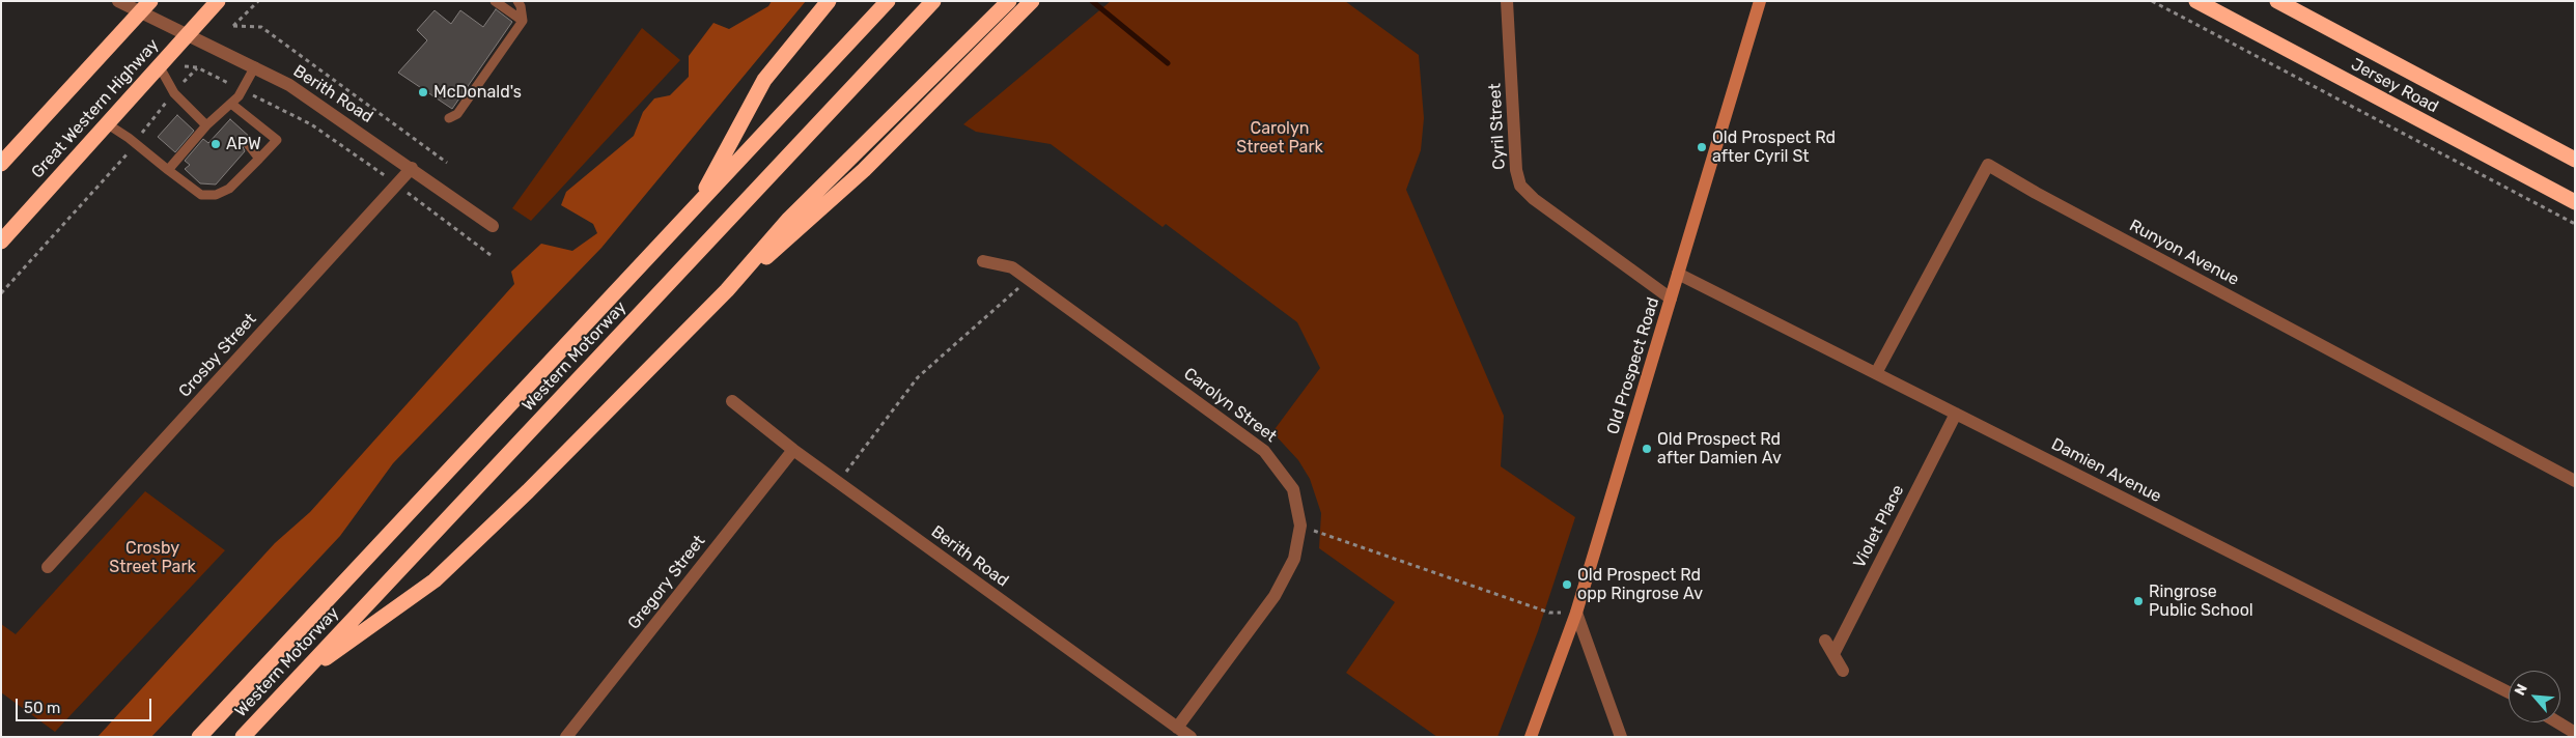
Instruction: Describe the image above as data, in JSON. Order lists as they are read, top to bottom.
{
  "streets": {
    "highway": ["Jersey Road", "Great Western Highway", "Western Motorway"],
    "main road": ["Old Prospect Road"],
    "street": [
      "Berith Road",
      "Cyril Street",
      "Runyon Avenue",
      "Crosby Street",
      "Carolyn Street",
      "Damien Avenue",
      "Violet Place",
      "Gregory Street"
    ]
  },
  "crossings": [
    ["Berith Road", "Great Western Highway"],
    ["Berith Road", "Crosby Street"],
    ["Berith Road", "Carolyn Street"],
    ["Berith Road", "Gregory Street"],
    ["Cyril Street", "Old Prospect Road"],
    ["Runyon Avenue", "Damien Avenue"],
    ["Old Prospect Road", "Damien Avenue"],
    ["Damien Avenue", "Violet Place"]
  ],
  "parks": ["Carolyn Street Park", "Crosby Street Park"],
  "places": [
    "McDonald's",
    "APW",
    "Old Prospect Rd after Cyril St",
    "Old Prospect Rd after Damien Av",
    "Old Prospect Rd opp Ringrose Av",
    "Ringrose Public School"
  ],
  "scale_bar": "50 m",
  "north": "top left"
}
